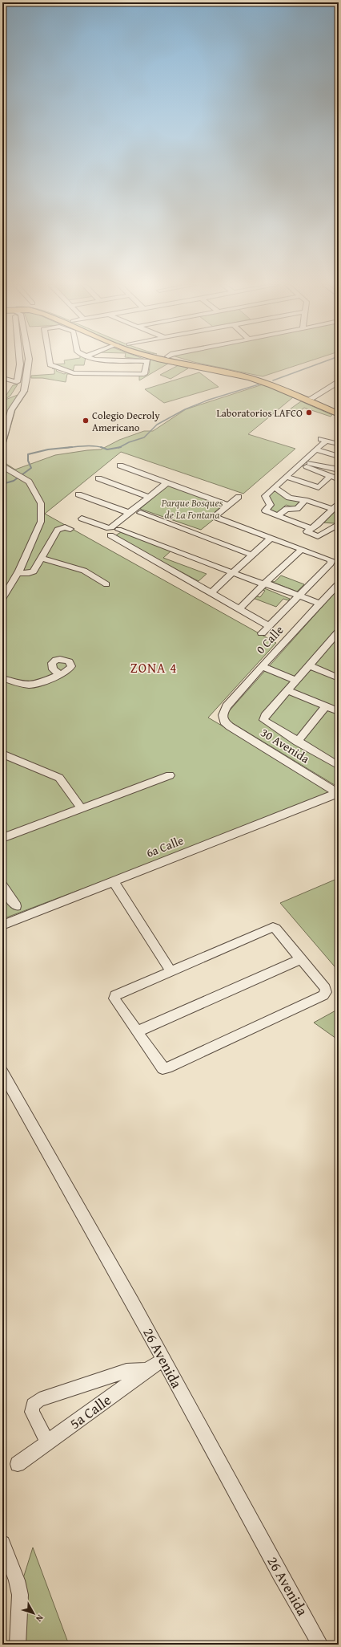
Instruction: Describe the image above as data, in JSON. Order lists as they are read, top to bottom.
{
  "streets": {
    "street": [
      "0 Calle",
      "30 Avenida",
      "6a Calle",
      "26 Avenida",
      "5a Calle"
    ]
  },
  "crossings": [
    ["0 Calle", "30 Avenida"],
    ["30 Avenida", "6a Calle"],
    ["26 Avenida", "5a Calle"]
  ],
  "districts": ["ZONA 4"],
  "parks": ["Parque Bosques de La Fontana"],
  "places": ["Laboratorios LAFCO", "Colegio Decroly Americano"],
  "north": "bottom right"
}
